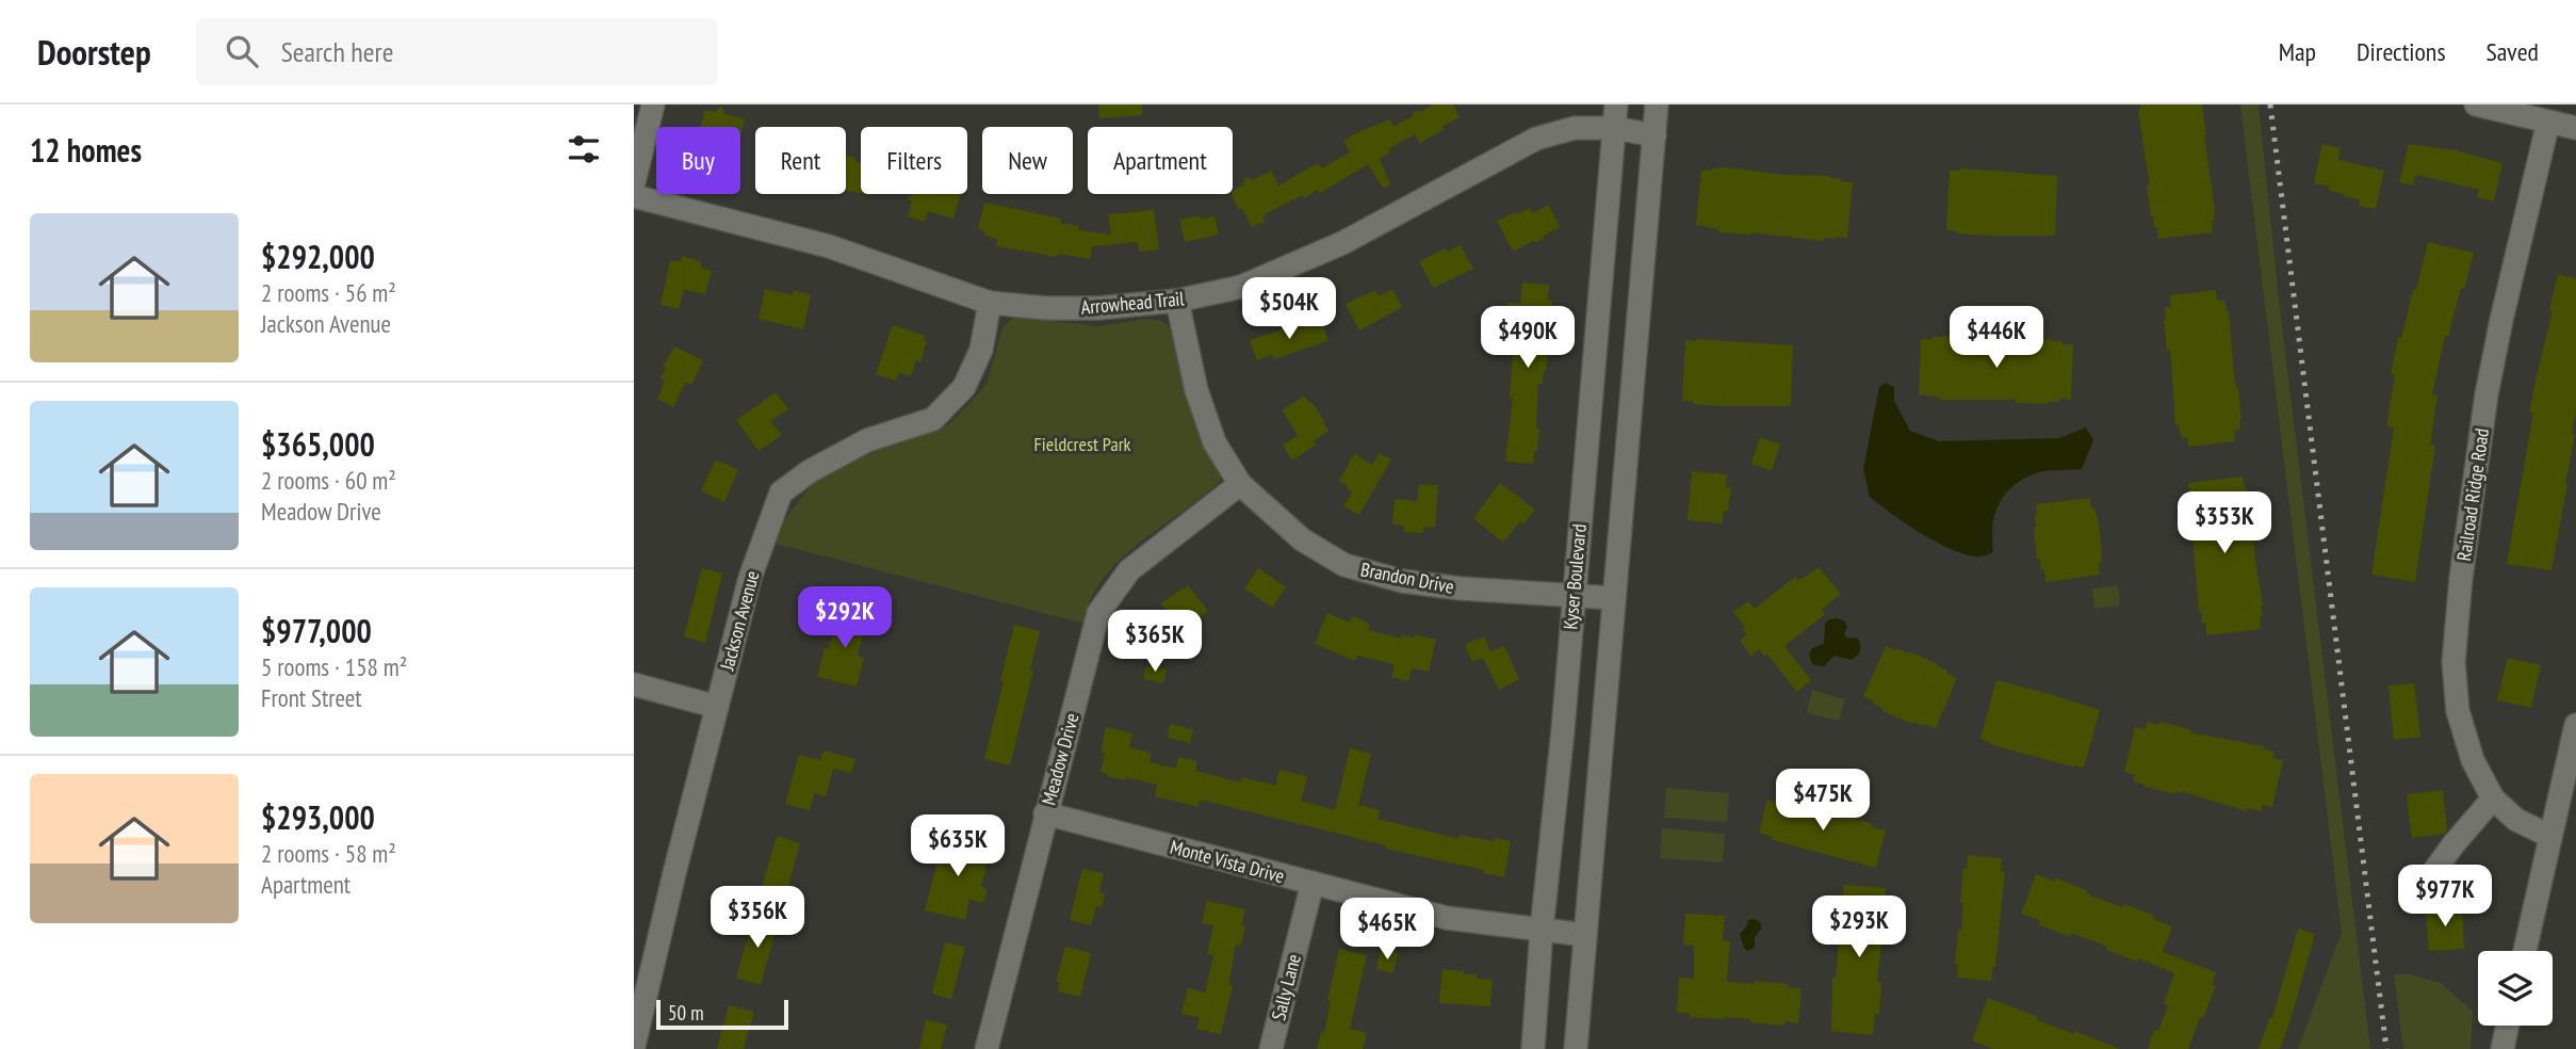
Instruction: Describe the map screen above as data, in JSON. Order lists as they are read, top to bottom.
{
  "streets": {
    "street": [
      "Arrowhead Trail",
      "Railroad Ridge Road",
      "Kyser Boulevard",
      "Brandon Drive",
      "Jackson Avenue",
      "Meadow Drive",
      "Monte Vista Drive",
      "Sally Lane"
    ]
  },
  "crossings": [
    ["Arrowhead Trail", "Kyser Boulevard"],
    ["Arrowhead Trail", "Brandon Drive"],
    ["Arrowhead Trail", "Jackson Avenue"],
    ["Kyser Boulevard", "Brandon Drive"],
    ["Kyser Boulevard", "Monte Vista Drive"],
    ["Brandon Drive", "Meadow Drive"],
    ["Meadow Drive", "Monte Vista Drive"],
    ["Monte Vista Drive", "Sally Lane"]
  ],
  "parks": ["Fieldcrest Park"],
  "scale_bar": "50 m",
  "page": {
    "header": "Doorstep",
    "search": "Search here",
    "nav": ["Map", "Directions", "Saved"],
    "heading": "12 homes",
    "chip": [
      "Buy",
      "Rent",
      "Filters",
      "New",
      "Apartment"
    ],
    "list": [
      {
        "name": "$292,000",
        "note": "2 rooms · 56 m² · Jackson Avenue"
      },
      {
        "name": "$365,000",
        "note": "2 rooms · 60 m² · Meadow Drive"
      },
      {
        "name": "$977,000",
        "note": "5 rooms · 158 m² · Front Street"
      },
      {
        "name": "$293,000",
        "note": "2 rooms · 58 m² · Apartment"
      }
    ],
    "price": [
      "$504K",
      "$490K",
      "$446K",
      "$353K",
      "$292K",
      "$365K",
      "$475K",
      "$635K",
      "$977K",
      "$356K",
      "$293K",
      "$465K"
    ],
    "scale": "50 m"
  }
}
